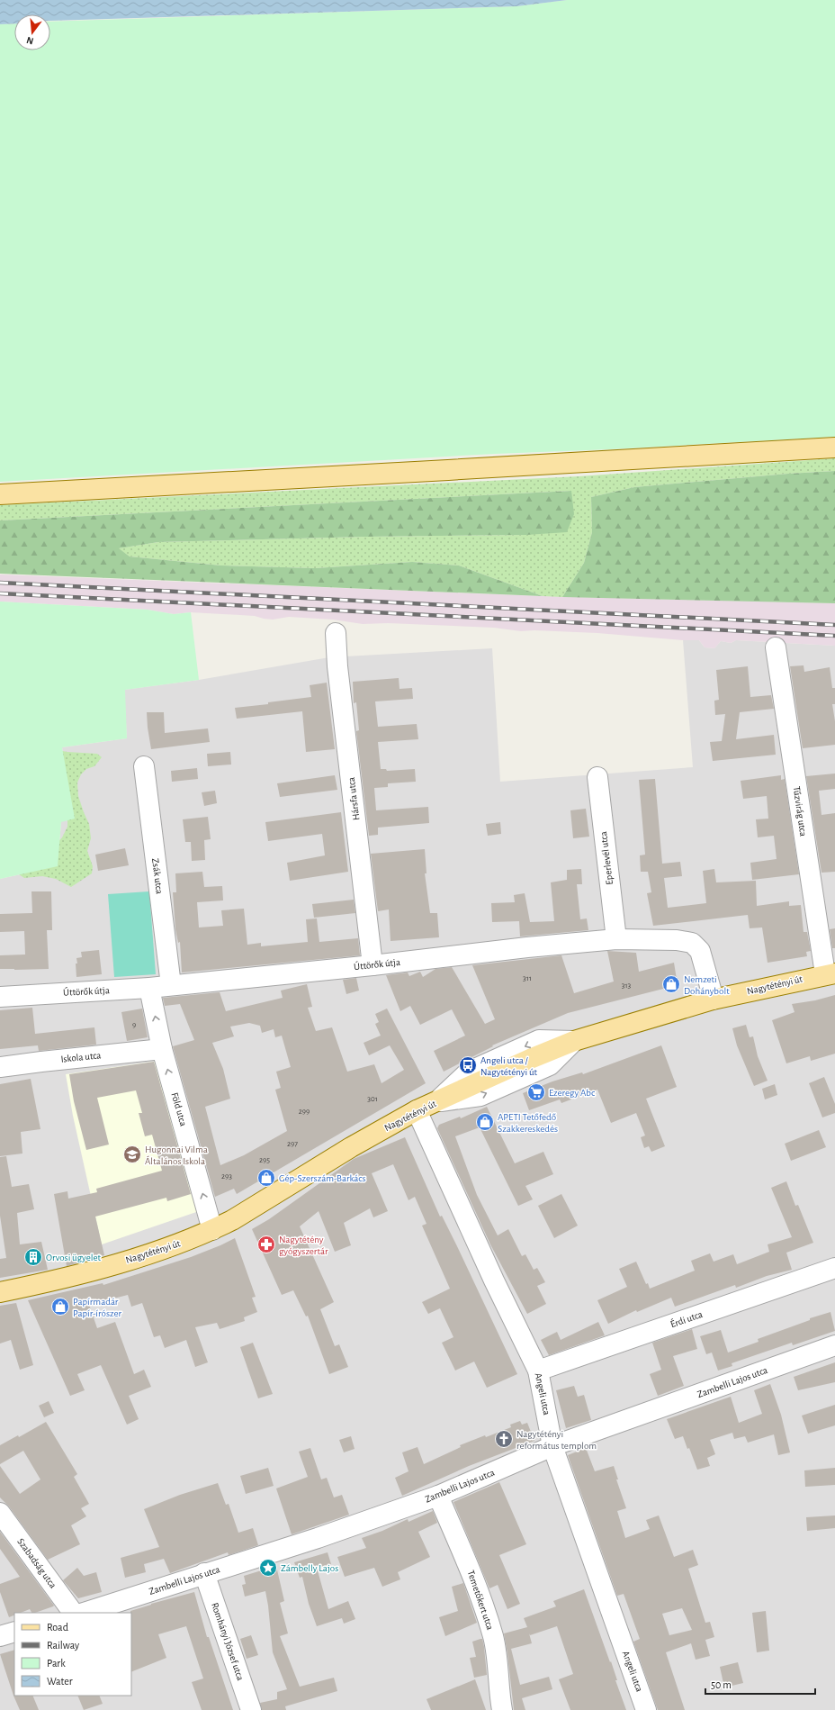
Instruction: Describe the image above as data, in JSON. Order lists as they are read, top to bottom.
{
  "streets": {
    "main road": ["Nagytétényi út"],
    "street": [
      "Hársfa utca",
      "Tűzvirág utca",
      "Eperlevél utca",
      "Zsák utca",
      "Úttörők útja",
      "Iskola utca",
      "Föld utca",
      "Érdi utca",
      "Zambelli Lajos utca",
      "Angeli utca",
      "Szabadság utca",
      "Temetőkert utca",
      "Romhányi József utca"
    ]
  },
  "crossings": [
    ["Hársfa utca", "Úttörők útja"],
    ["Tűzvirág utca", "Nagytétényi út"],
    ["Eperlevél utca", "Úttörők útja"],
    ["Zsák utca", "Úttörők útja"],
    ["Úttörők útja", "Nagytétényi út"],
    ["Úttörők útja", "Föld utca"],
    ["Nagytétényi út", "Föld utca"],
    ["Nagytétényi út", "Angeli utca"],
    ["Iskola utca", "Föld utca"],
    ["Érdi utca", "Angeli utca"],
    ["Zambelli Lajos utca", "Angeli utca"],
    ["Zambelli Lajos utca", "Temetőkert utca"],
    ["Zambelli Lajos utca", "Romhányi József utca"]
  ],
  "one_way": ["Föld utca"],
  "places": {
    "shop": [
      "Nemzeti Dohánybolt",
      "APETI Tetőfedő Szakkereskedés",
      "Gép-Szerszám-Barkács",
      "Papírmadár Papír-írószer"
    ],
    "bus stop": ["Angeli utca / Nagytétényi út"],
    "supermarket": ["Ezeregy Abc"],
    "school or university": ["Hugonnai Vilma Általános Iskola"],
    "pharmacy": ["Nagytétény gyógyszertár"],
    "building": ["Orvosi ügyelet"],
    "church": ["Nagytétényi református templom"],
    "place": ["Zámbelly Lajos"]
  },
  "house_numbers": [
    "311",
    "313",
    "9",
    "301",
    "299",
    "297",
    "295",
    "293"
  ],
  "legend": [
    "Road",
    "Railway",
    "Park",
    "Water"
  ],
  "scale_bar": "50 m",
  "north": "bottom"
}
